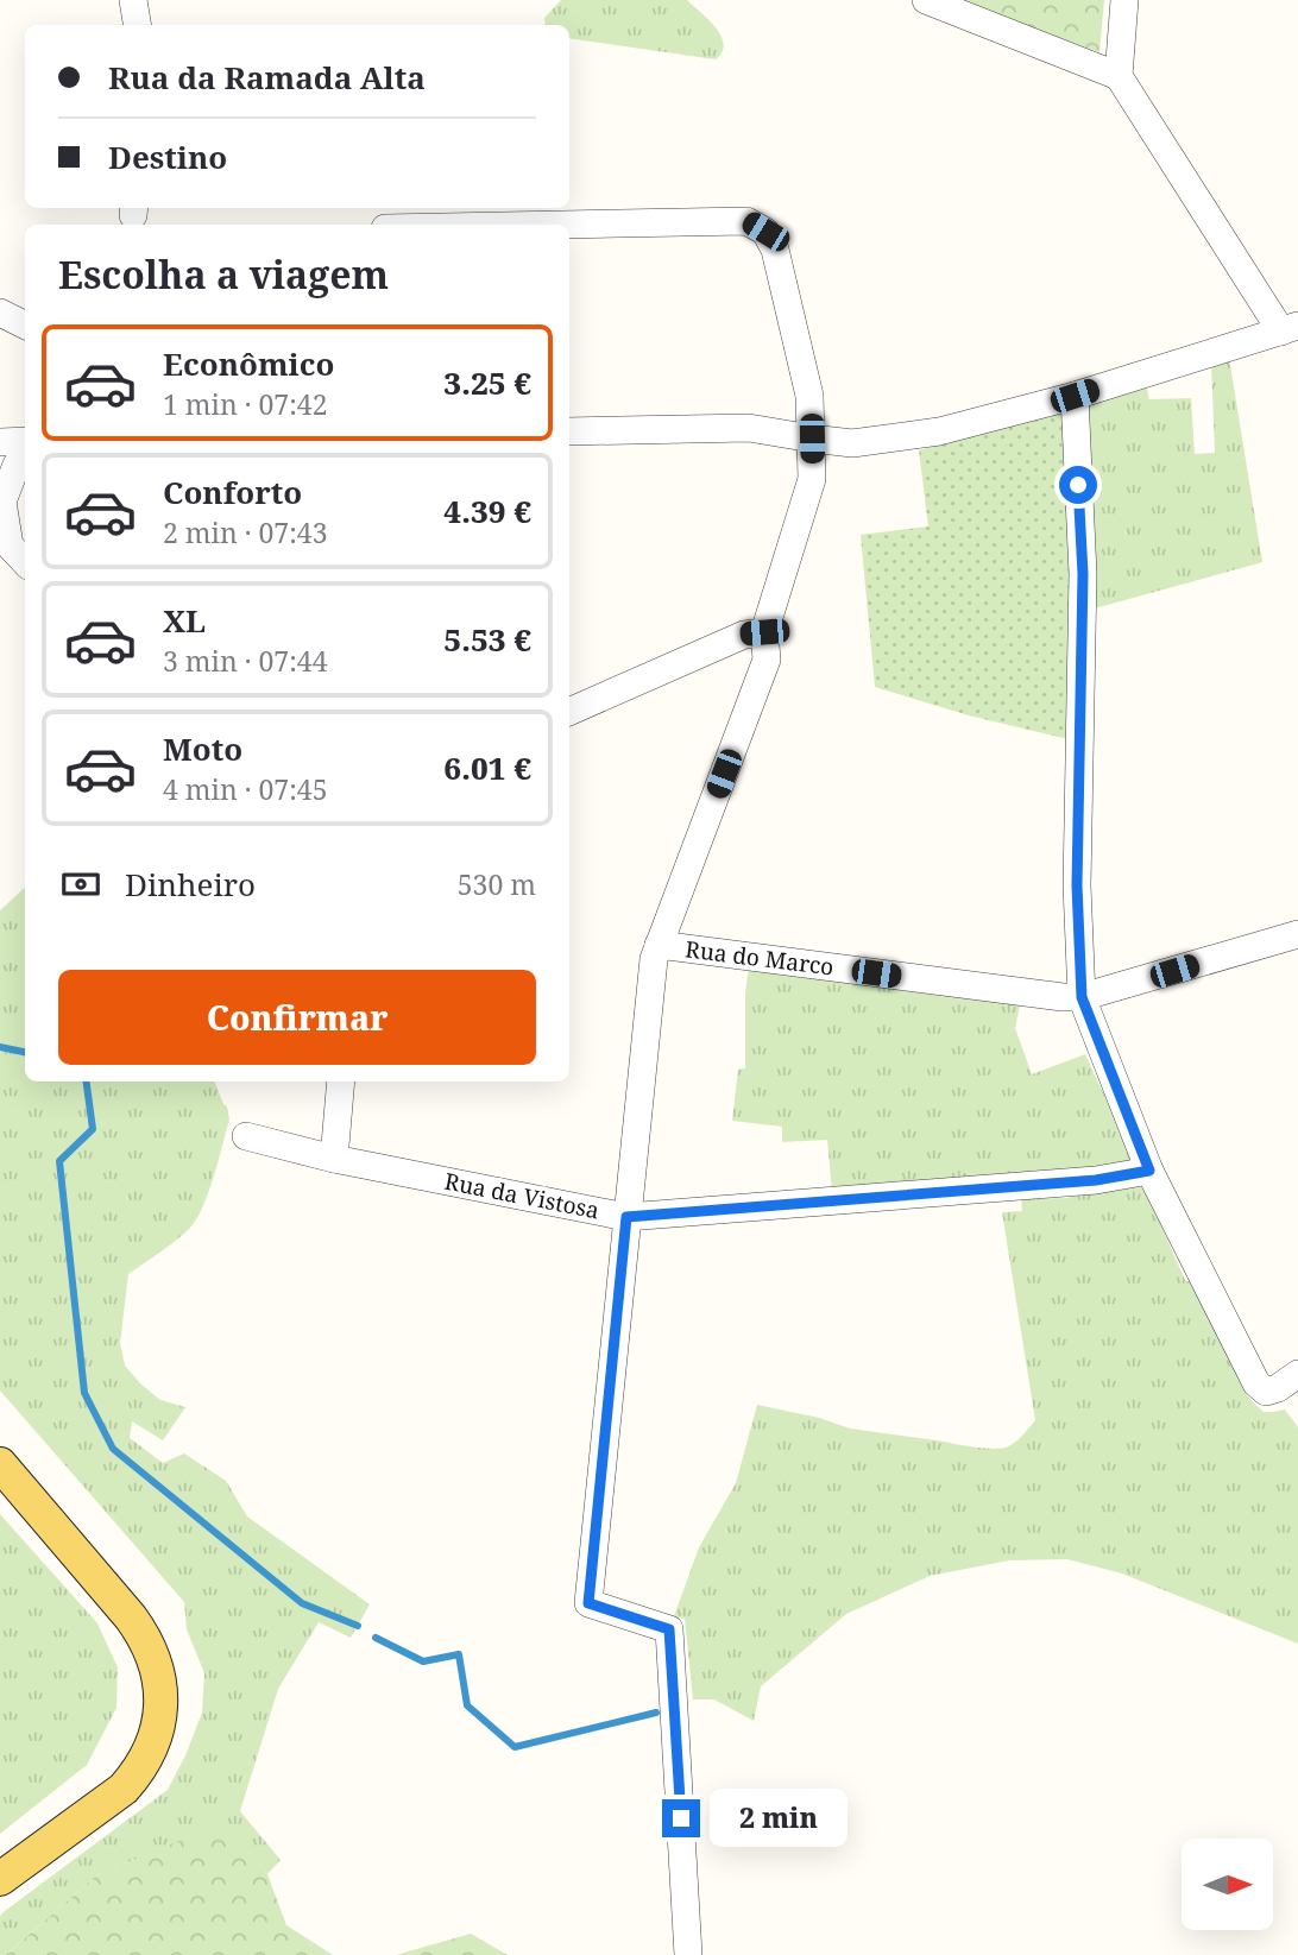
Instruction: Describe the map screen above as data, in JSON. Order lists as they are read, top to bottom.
{
  "streets": {
    "street": ["Rua do Marco", "Rua da Vistosa"]
  },
  "north": "right",
  "page": {
    "banner": ["Rua da Ramada Alta", "Destino"],
    "heading": "Escolha a viagem",
    "list": [
      {
        "name": "Econômico",
        "note": "1 min · 07:42",
        "value": "3.25 €"
      },
      {
        "name": "Conforto",
        "note": "2 min · 07:43",
        "value": "4.39 €"
      },
      {
        "name": "XL",
        "note": "3 min · 07:44",
        "value": "5.53 €"
      },
      {
        "name": "Moto",
        "note": "4 min · 07:45",
        "value": "6.01 €"
      }
    ],
    "pay": ["Dinheiro", "530 m"],
    "buttons": "Confirmar",
    "bubble": "2 min"
  }
}
